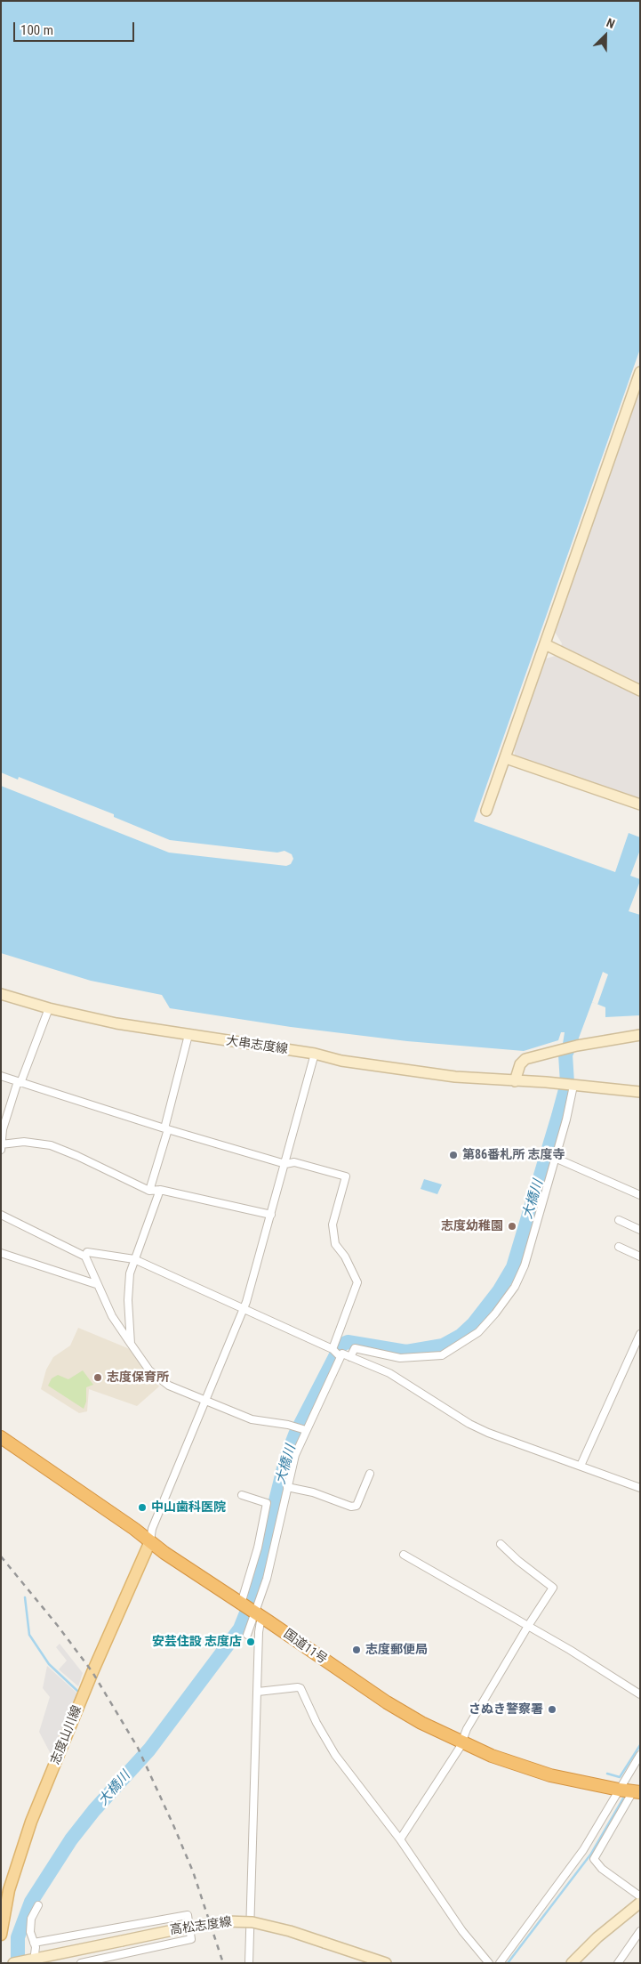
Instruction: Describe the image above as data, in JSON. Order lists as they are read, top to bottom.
{
  "streets": {
    "highway": ["国道11号"],
    "main road": ["大串志度線", "志度山川線", "高松志度線"]
  },
  "crossings": [
    ["国道11号", "志度山川線"]
  ],
  "water": ["大橋川"],
  "places": [
    "第86番札所 志度寺",
    "志度幼稚園",
    "志度保育所",
    "中山歯科医院",
    "安芸住設 志度店",
    "志度郵便局",
    "さぬき警察署"
  ],
  "scale_bar": "100 m",
  "north": "top right"
}
